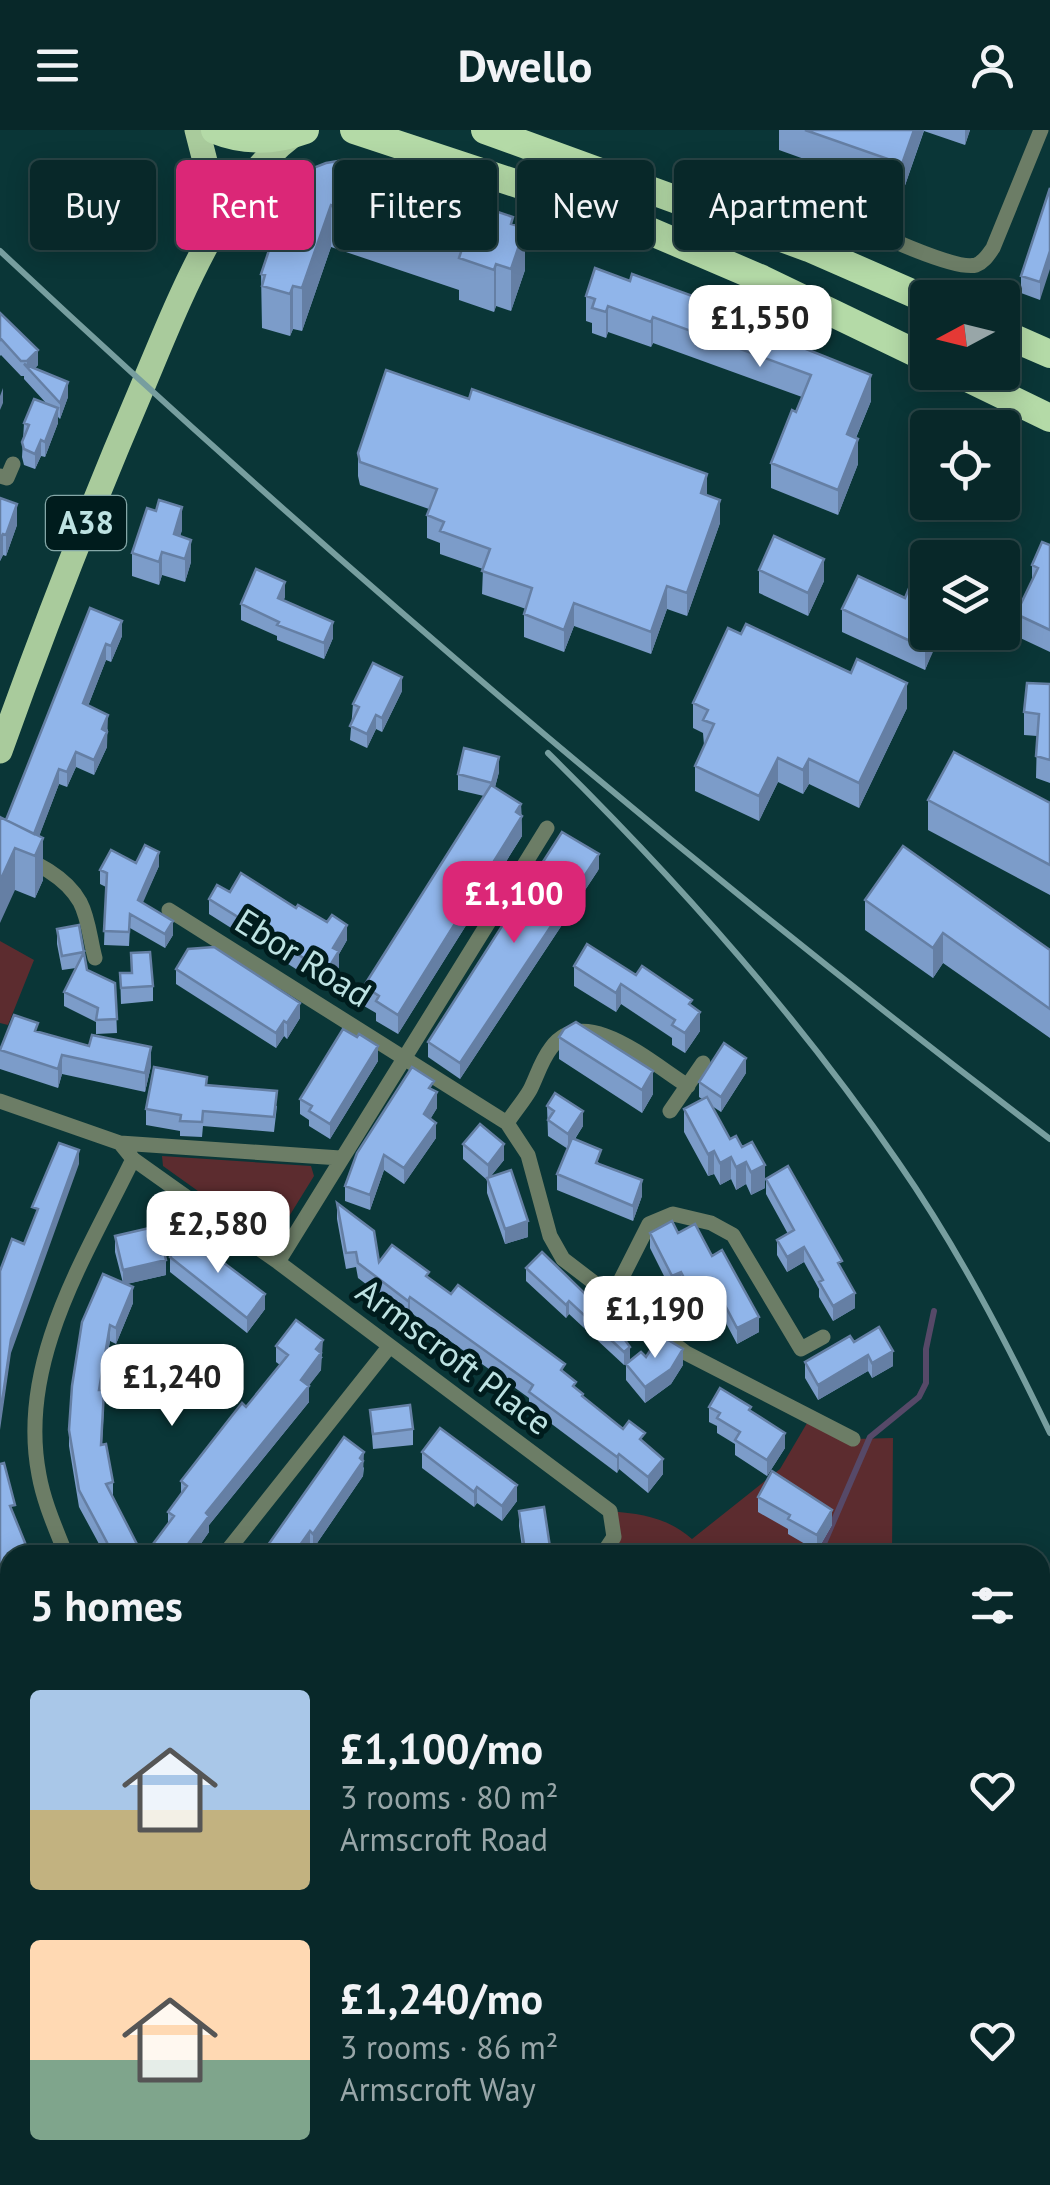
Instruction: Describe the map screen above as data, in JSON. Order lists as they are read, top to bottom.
{
  "streets": {
    "highway": ["A38"],
    "street": ["Ebor Road", "Armscroft Place"]
  },
  "north": "left",
  "page": {
    "header": "Dwello",
    "chip": [
      "Buy",
      "Rent",
      "Filters",
      "New",
      "Apartment"
    ],
    "price": [
      "£1,550",
      "£1,100",
      "£2,580",
      "£1,190",
      "£1,240"
    ],
    "heading": "5 homes",
    "list": [
      {
        "name": "£1,100/mo",
        "note": "3 rooms · 80 m² · Armscroft Road"
      },
      {
        "name": "£1,240/mo",
        "note": "3 rooms · 86 m² · Armscroft Way"
      }
    ]
  }
}
